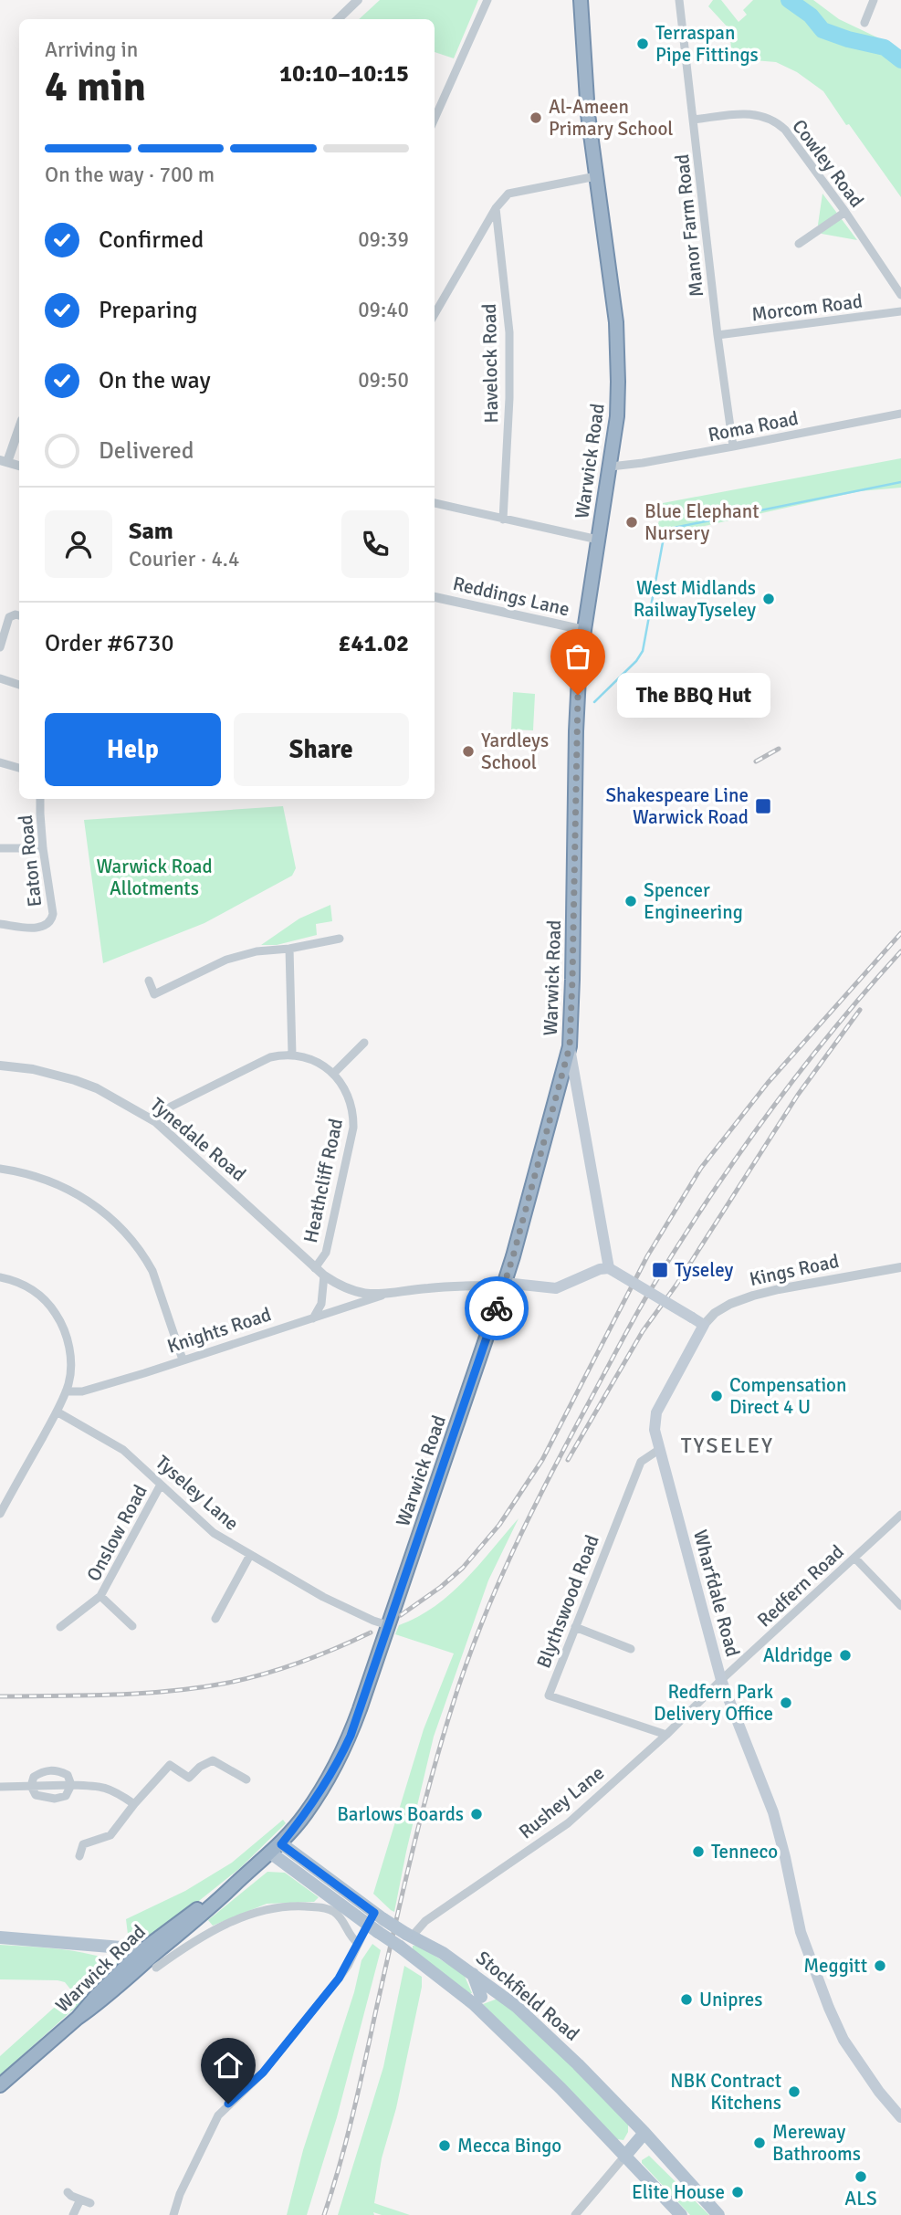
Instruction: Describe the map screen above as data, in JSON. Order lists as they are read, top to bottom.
{
  "streets": {
    "highway": ["Warwick Road"],
    "main road": ["Wharfdale Road", "Stockfield Road"],
    "street": [
      "Cowley Road",
      "Manor Farm Road",
      "Morcom Road",
      "Havelock Road",
      "Roma Road",
      "Reddings Lane",
      "Eaton Road",
      "Tynedale Road",
      "Heathcliff Road",
      "Kings Road",
      "Knights Road",
      "Tyseley Lane",
      "Onslow Road",
      "Redfern Road",
      "Blythswood Road",
      "Rushey Lane"
    ]
  },
  "crossings": [
    ["Cowley Road", "Manor Farm Road"],
    ["Manor Farm Road", "Morcom Road"],
    ["Manor Farm Road", "Roma Road"],
    ["Roma Road", "Warwick Road"],
    ["Warwick Road", "Reddings Lane"],
    ["Warwick Road", "Knights Road"],
    ["Warwick Road", "Tyseley Lane"],
    ["Warwick Road", "Stockfield Road"],
    ["Tynedale Road", "Heathcliff Road"],
    ["Tynedale Road", "Knights Road"],
    ["Heathcliff Road", "Knights Road"],
    ["Kings Road", "Wharfdale Road"],
    ["Tyseley Lane", "Onslow Road"],
    ["Redfern Road", "Wharfdale Road"],
    ["Redfern Road", "Rushey Lane"],
    ["Wharfdale Road", "Blythswood Road"],
    ["Wharfdale Road", "Rushey Lane"],
    ["Blythswood Road", "Rushey Lane"],
    ["Rushey Lane", "Stockfield Road"]
  ],
  "districts": ["TYSELEY"],
  "parks": ["Warwick Road Allotments"],
  "places": {
    "other": [
      "Terraspan Pipe Fittings",
      "Al-Ameen Primary School",
      "Blue Elephant Nursery",
      "West Midlands RailwayTyseley",
      "The BBQ Hut",
      "Yardleys School",
      "Spencer Engineering",
      "Compensation Direct 4 U",
      "Aldridge",
      "Redfern Park Delivery Office",
      "Barlows Boards",
      "Tenneco",
      "Meggitt",
      "Unipres",
      "NBK Contract Kitchens",
      "Mereway Bathrooms",
      "Mecca Bingo",
      "ALS",
      "Elite House"
    ],
    "transit": ["Shakespeare Line Warwick Road", "Tyseley"]
  },
  "page": {
    "heading": ["4 min", "Arriving in", "10:10–10:15"],
    "panel": [
      "Sam",
      "Courier · 4.4",
      "Order #6730",
      "£41.02"
    ],
    "bar": "On the way · 700 m",
    "list": [
      ["Confirmed", "09:39"],
      ["Preparing", "09:40"],
      ["On the way", "09:50"],
      "Delivered"
    ],
    "bubble": "The BBQ Hut",
    "buttons": ["Help", "Share"]
  }
}
